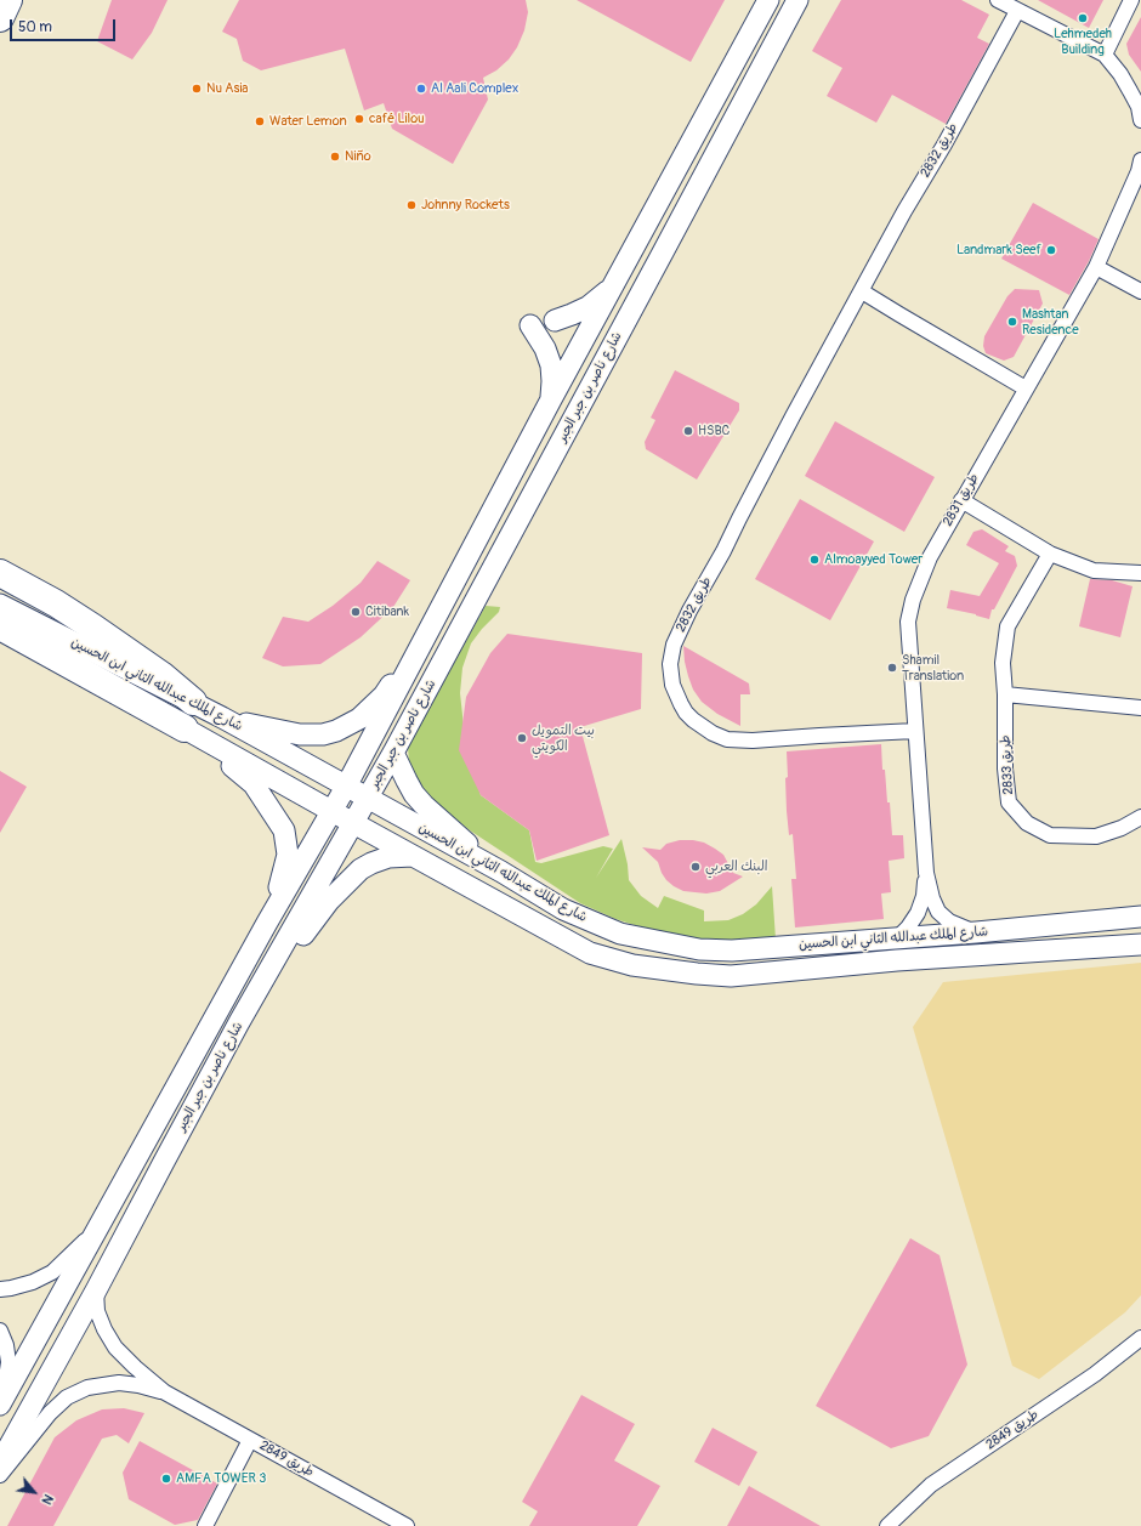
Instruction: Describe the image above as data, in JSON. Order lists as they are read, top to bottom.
{
  "streets": {
    "main road": ["شارع ناصر بن جبر الجبر", "شارع الملك عبدالله الثاني ابن الحسين"],
    "street": [
      "طريق 2832",
      "طريق 2831",
      "طريق 2833",
      "طريق 2849"
    ]
  },
  "crossings": [
    ["طريق 2832", "طريق 2831"],
    ["شارع ناصر بن جبر الجبر", "شارع الملك عبدالله الثاني ابن الحسين"],
    ["شارع ناصر بن جبر الجبر", "طريق 2849"],
    ["طريق 2831", "شارع الملك عبدالله الثاني ابن الحسين"]
  ],
  "places": [
    "Lehmedeh Building",
    "Nu Asia",
    "Al Aali Complex",
    "café Lilou",
    "Water Lemon",
    "Niño",
    "Johnny Rockets",
    "Landmark Seef",
    "Mashtan Residence",
    "HSBC",
    "Almoayyed Tower",
    "Citibank",
    "Shamil Translation",
    "بيت التمويل الكويتي",
    "البنك العربي",
    "AMFA TOWER 3"
  ],
  "scale_bar": "50 m",
  "north": "bottom right"
}
